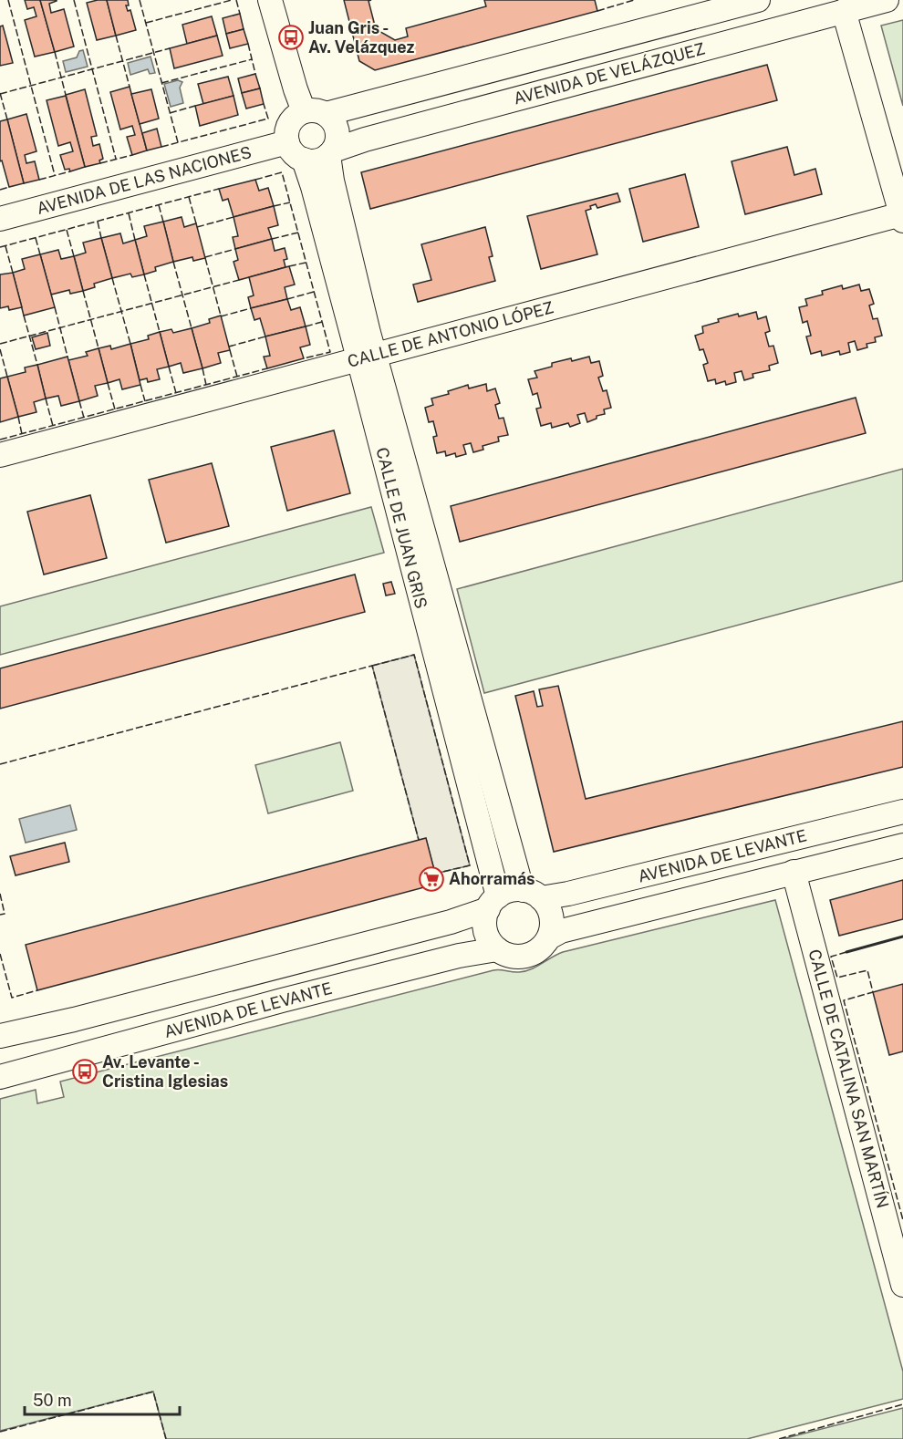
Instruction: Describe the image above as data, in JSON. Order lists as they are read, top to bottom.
{
  "streets": {
    "street": [
      "AVENIDA DE VELÁZQUEZ",
      "AVENIDA DE LAS NACIONES",
      "CALLE DE ANTONIO LÓPEZ",
      "CALLE DE JUAN GRIS",
      "AVENIDA DE LEVANTE",
      "CALLE DE CATALINA SAN MARTÍN"
    ]
  },
  "crossings": [
    ["AVENIDA DE VELÁZQUEZ", "AVENIDA DE LAS NACIONES"],
    ["AVENIDA DE VELÁZQUEZ", "CALLE DE JUAN GRIS"],
    ["AVENIDA DE LAS NACIONES", "CALLE DE JUAN GRIS"],
    ["CALLE DE ANTONIO LÓPEZ", "CALLE DE JUAN GRIS"],
    ["CALLE DE JUAN GRIS", "AVENIDA DE LEVANTE"],
    ["AVENIDA DE LEVANTE", "CALLE DE CATALINA SAN MARTÍN"]
  ],
  "places": {
    "bus stop": ["Juan Gris - Av. Velázquez", "Av. Levante - Cristina Iglesias"],
    "supermarket": ["Ahorramás"]
  },
  "scale_bar": "50 m"
}
